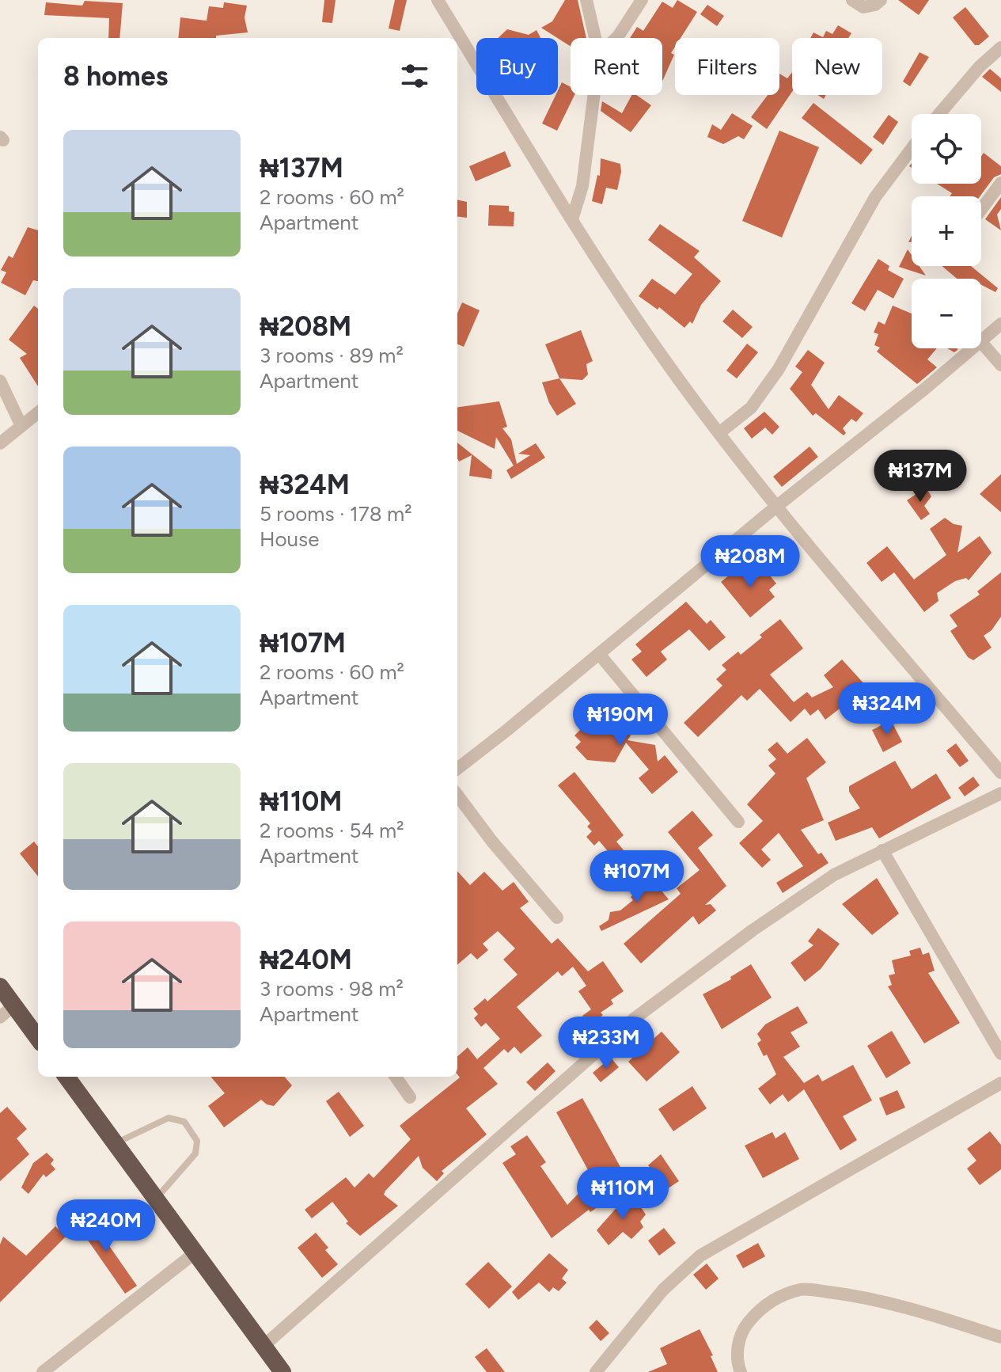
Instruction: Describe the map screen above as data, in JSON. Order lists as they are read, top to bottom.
{
  "page": {
    "chip": [
      "Buy",
      "Rent",
      "Filters",
      "New"
    ],
    "heading": "8 homes",
    "map_buttons": ["+", "−"],
    "list": [
      {
        "name": "₦137M",
        "note": "2 rooms · 60 m² · Apartment"
      },
      {
        "name": "₦208M",
        "note": "3 rooms · 89 m² · Apartment"
      },
      {
        "name": "₦324M",
        "note": "5 rooms · 178 m² · House"
      },
      {
        "name": "₦107M",
        "note": "2 rooms · 60 m² · Apartment"
      },
      {
        "name": "₦110M",
        "note": "2 rooms · 54 m² · Apartment"
      },
      {
        "name": "₦240M",
        "note": "3 rooms · 98 m² · Apartment"
      }
    ],
    "price": [
      "₦137M",
      "₦208M",
      "₦324M",
      "₦190M",
      "₦107M",
      "₦233M",
      "₦110M",
      "₦240M"
    ]
  }
}
